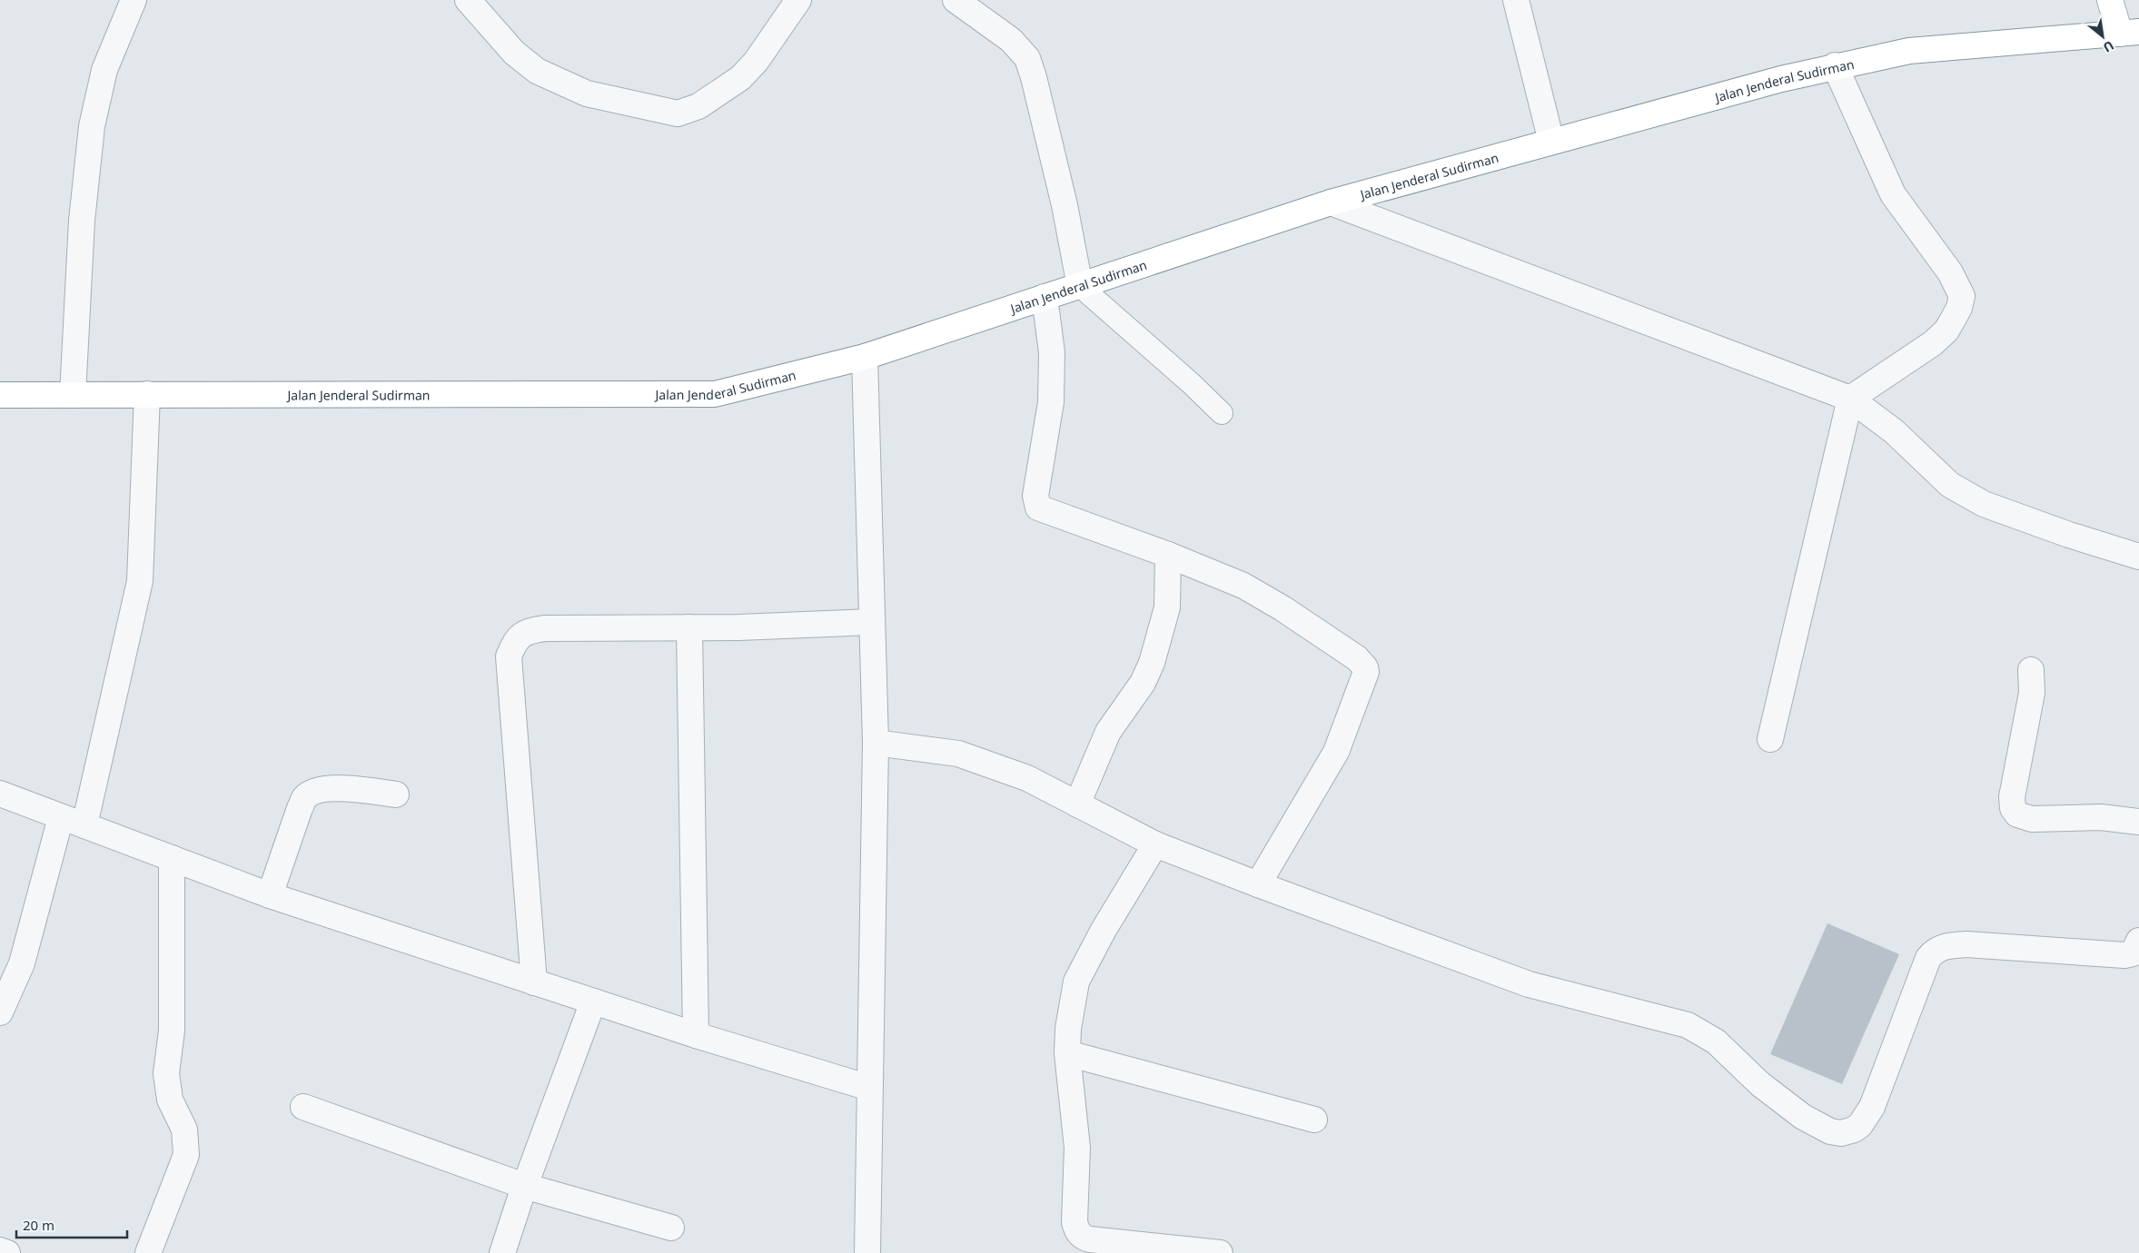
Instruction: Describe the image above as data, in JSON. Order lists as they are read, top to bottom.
{
  "streets": {
    "main road": ["Jalan Jenderal Sudirman"]
  },
  "scale_bar": "20 m",
  "north": "bottom right"
}
